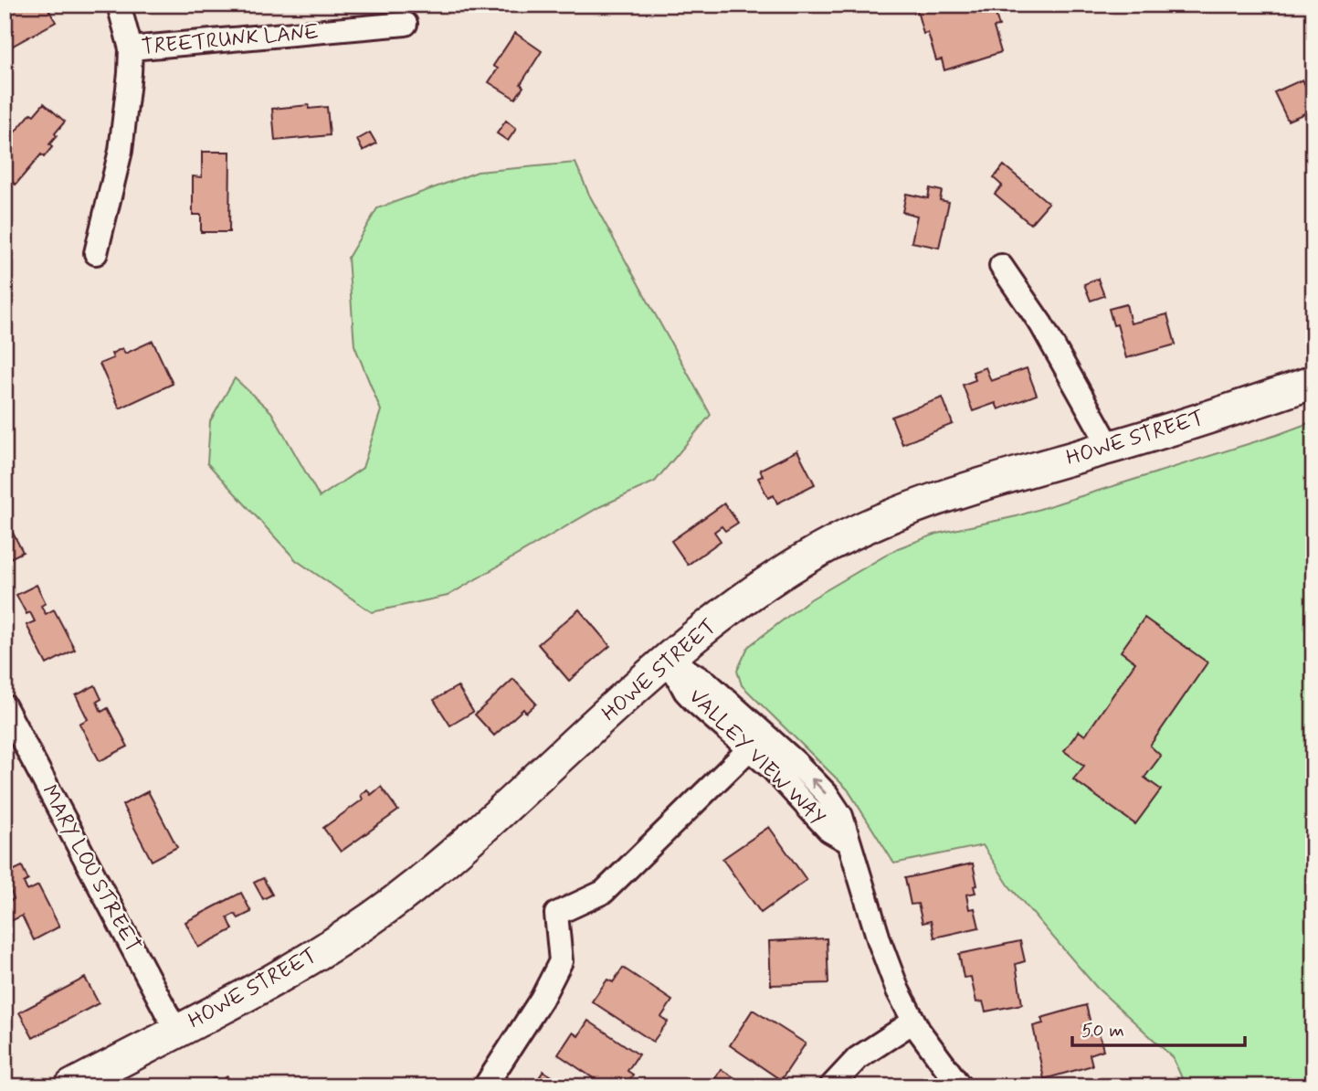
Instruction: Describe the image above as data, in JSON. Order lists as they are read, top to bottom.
{
  "streets": {
    "main road": ["HOWE STREET"],
    "street": ["TREETRUNK LANE", "VALLEY VIEW WAY", "MARY LOU STREET"]
  },
  "crossings": [
    ["HOWE STREET", "VALLEY VIEW WAY"],
    ["HOWE STREET", "MARY LOU STREET"]
  ],
  "scale_bar": "50 m"
}
